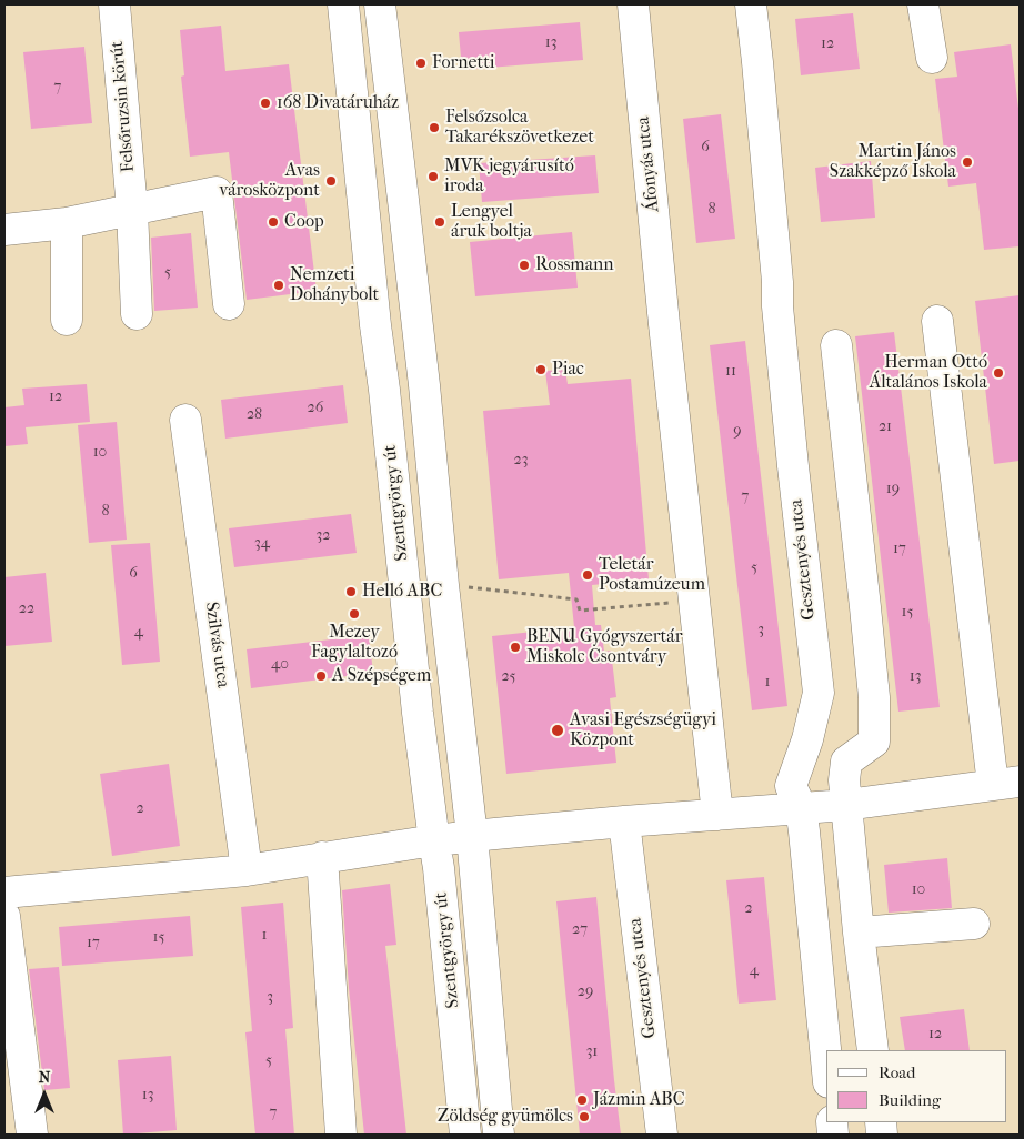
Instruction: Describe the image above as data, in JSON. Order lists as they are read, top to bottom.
{
  "streets": {
    "street": [
      "Felsőruzsin körút",
      "Áfonyás utca",
      "Szentgyörgy út",
      "Gesztenyés utca",
      "Szilvás utca"
    ]
  },
  "places": [
    "Fornetti",
    "168 Divatáruház",
    "Felsőzsolca Takarékszövetkezet",
    "Martin János Szakképző Iskola",
    "MVK jegyárusító iroda",
    "Avas városközpont",
    "Coop",
    "Lengyel áruk boltja",
    "Rossmann",
    "Nemzeti Dohánybolt",
    "Piac",
    "Herman Ottó Általános Iskola",
    "Teletár Postamúzeum",
    "Helló ABC",
    "Mezey Fagylaltozó",
    "BENU Gyógyszertár Miskolc Csontváry",
    "A Szépségem",
    "Avasi Egészségügyi Központ",
    "Jázmin ABC",
    "Zöldség gyümölcs"
  ],
  "house_numbers": [
    "13",
    "12",
    "7",
    "6",
    "8",
    "5",
    "11",
    "12",
    "26",
    "28",
    "21",
    "9",
    "10",
    "23",
    "19",
    "7",
    "8",
    "32",
    "34",
    "17",
    "5",
    "6",
    "22",
    "15",
    "3",
    "4",
    "40",
    "25",
    "13",
    "1",
    "2",
    "10",
    "2",
    "27",
    "1",
    "15",
    "17",
    "4",
    "29",
    "3",
    "12",
    "31",
    "5",
    "13",
    "7"
  ],
  "legend": ["Road", "Building"],
  "north": "top"
}
